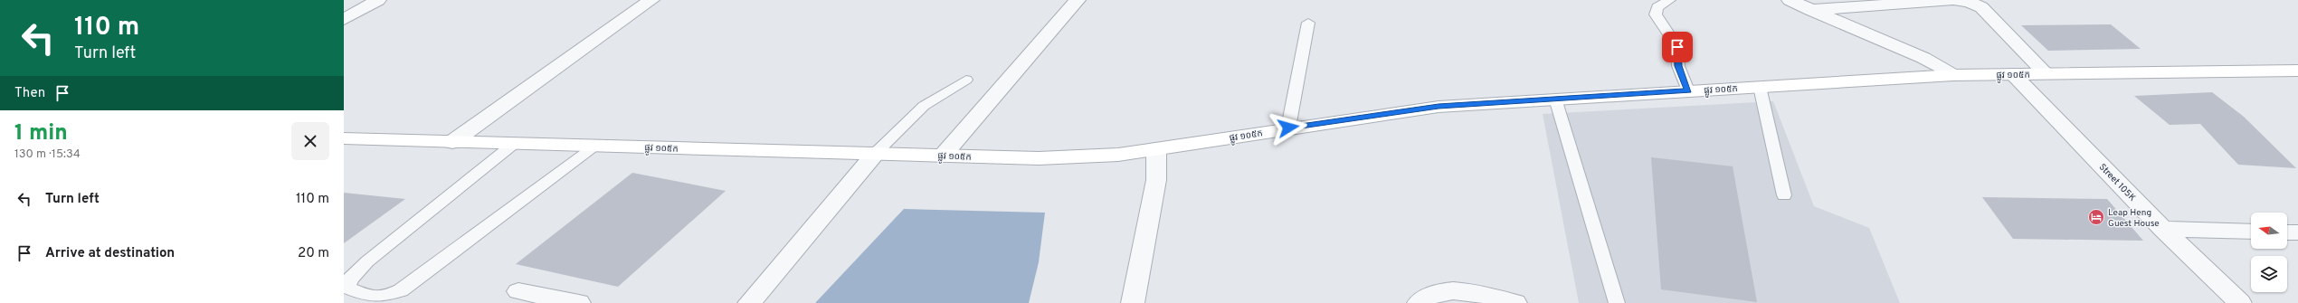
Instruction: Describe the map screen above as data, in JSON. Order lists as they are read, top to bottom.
{
  "streets": {
    "main road": ["ផ្លូវ ១០៥ក"],
    "street": ["Street 105K"]
  },
  "crossings": [
    ["ផ្លូវ ១០៥ក", "Street 105K"]
  ],
  "places": {
    "hotel": ["Leap Heng Guest House"]
  },
  "north": "left",
  "page": {
    "turn": ["110 m", "Turn left"],
    "then": "Then",
    "heading": ["1 min", "130 m · 15:34"],
    "list": [
      {
        "name": "Turn left",
        "value": "110 m"
      },
      {
        "name": "Arrive at destination",
        "value": "20 m"
      }
    ]
  }
}
